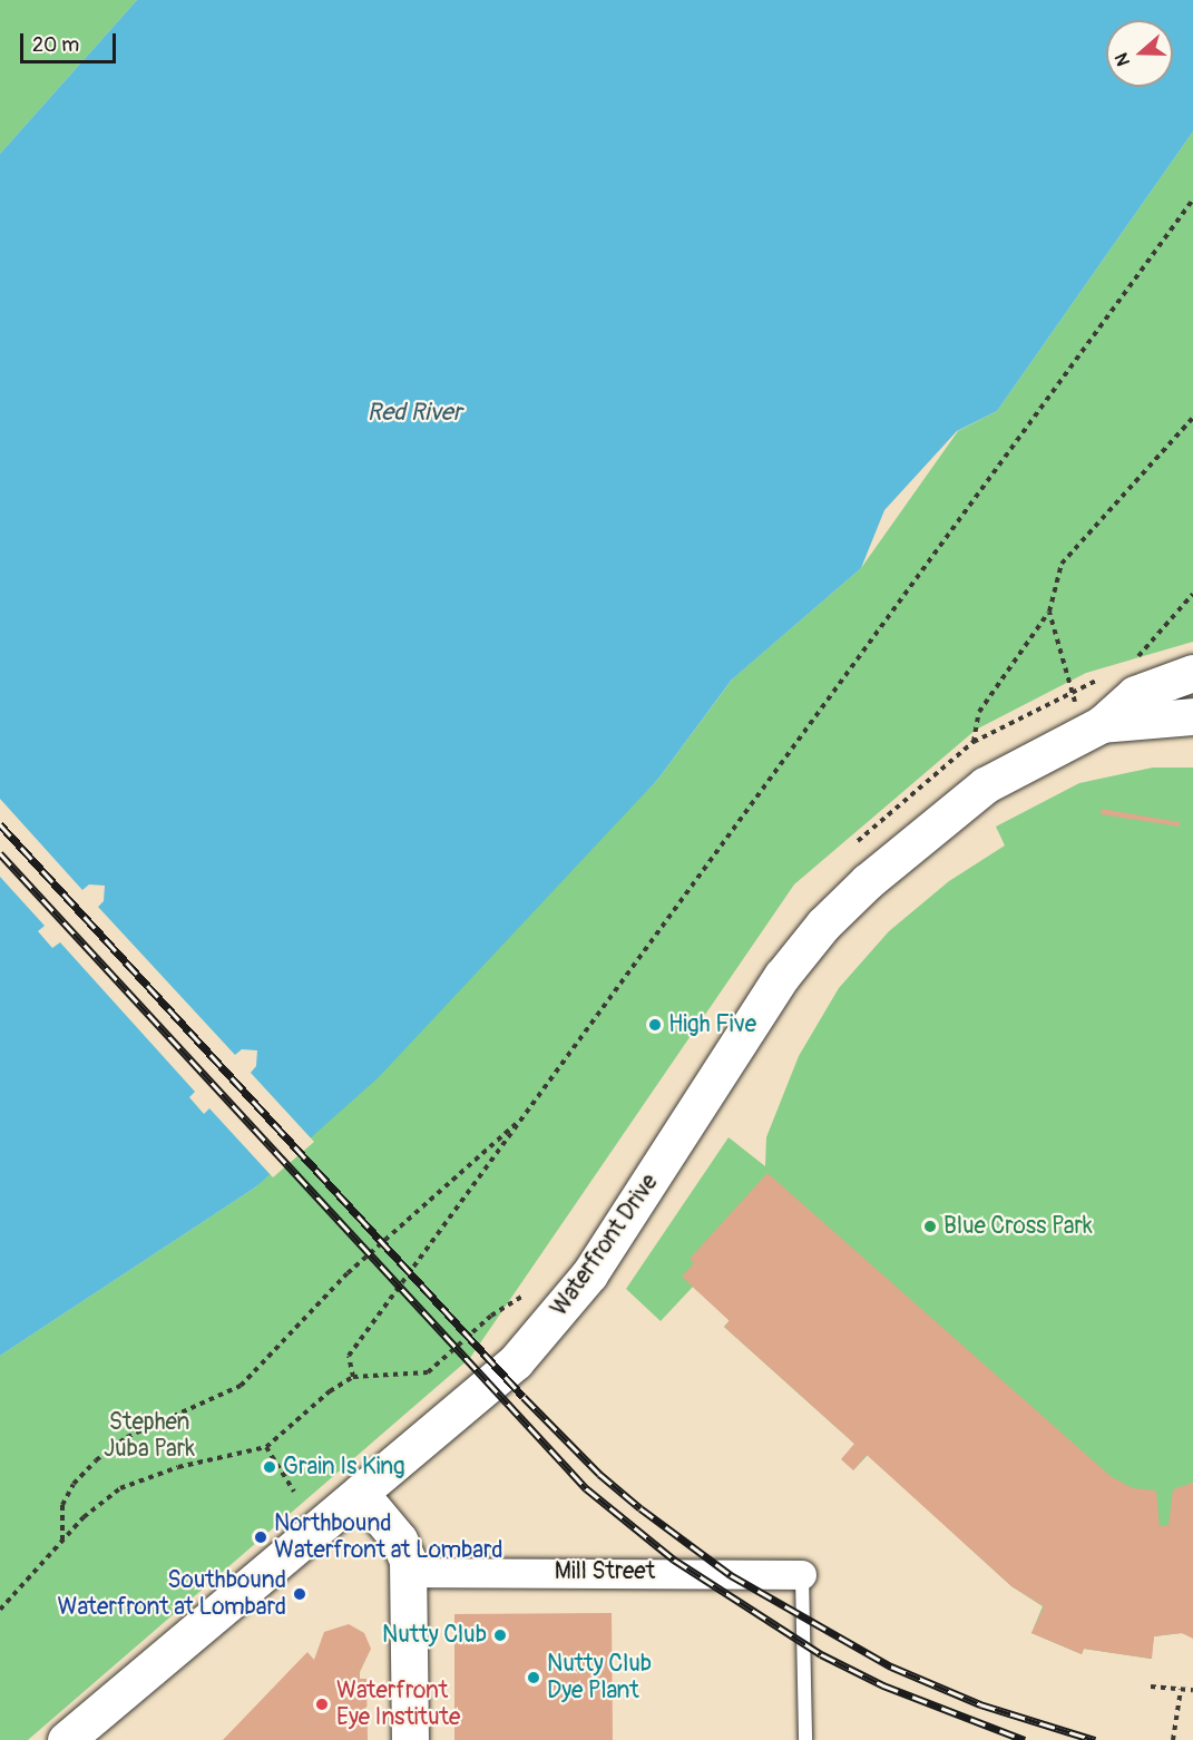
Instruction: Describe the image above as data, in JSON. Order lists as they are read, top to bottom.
{
  "streets": {
    "street": ["Waterfront Drive", "Mill Street"]
  },
  "water": ["Red River"],
  "parks": ["Stephen Juba Park"],
  "places": [
    "High Five",
    "Blue Cross Park",
    "Grain Is King",
    "Northbound Waterfront at Lombard",
    "Southbound Waterfront at Lombard",
    "Nutty Club",
    "Nutty Club Dye Plant",
    "Waterfront Eye Institute"
  ],
  "scale_bar": "20 m",
  "north": "left"
}
